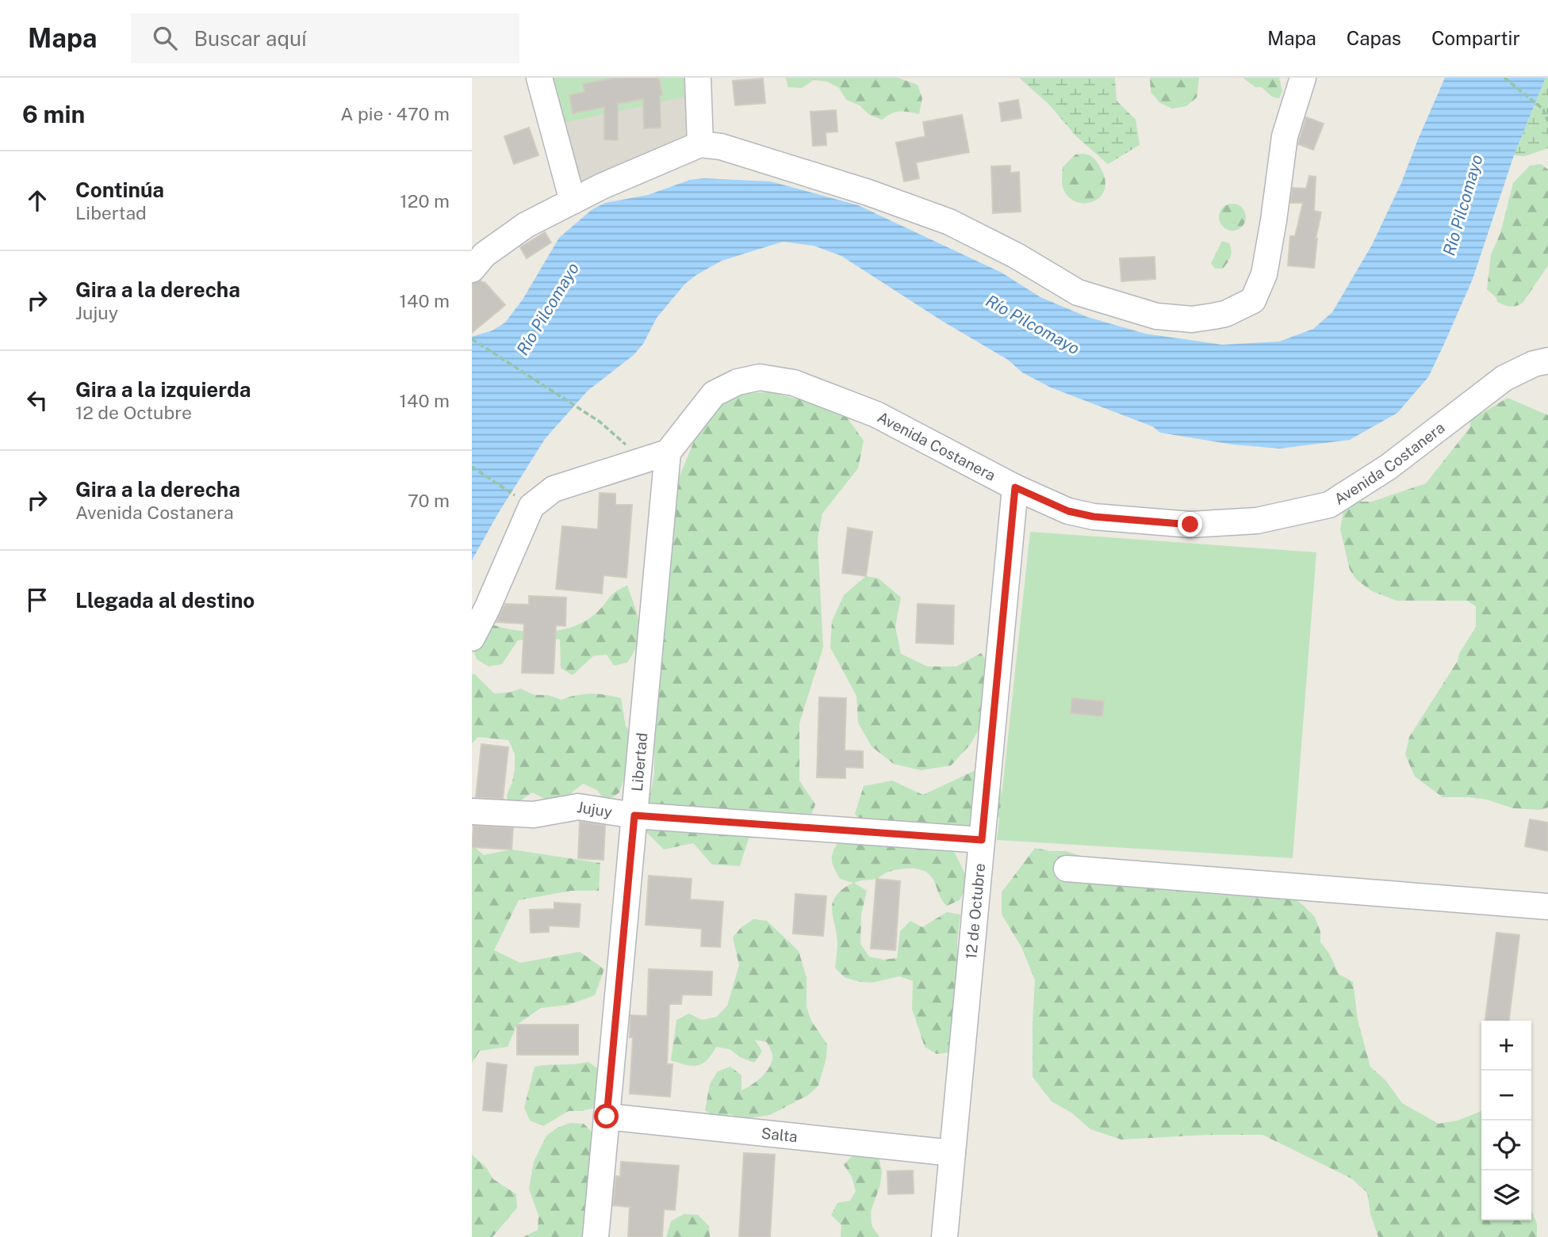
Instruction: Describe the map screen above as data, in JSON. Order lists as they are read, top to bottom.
{
  "streets": {
    "street": [
      "Avenida Costanera",
      "Libertad",
      "Jujuy",
      "12 de Octubre",
      "Salta"
    ]
  },
  "crossings": [
    ["Avenida Costanera", "Libertad"],
    ["Avenida Costanera", "12 de Octubre"],
    ["Libertad", "Jujuy"],
    ["Libertad", "Salta"],
    ["Jujuy", "12 de Octubre"],
    ["12 de Octubre", "Salta"]
  ],
  "water": ["Río Pilcomayo"],
  "page": {
    "header": "Mapa",
    "search": "Buscar aquí",
    "nav": ["Mapa", "Capas", "Compartir"],
    "heading": ["6 min", "A pie · 470 m"],
    "list": [
      ["Continúa", "Libertad", "120 m"],
      ["Gira a la derecha", "Jujuy", "140 m"],
      ["Gira a la izquierda", "12 de Octubre", "140 m"],
      ["Gira a la derecha", "Avenida Costanera", "70 m"],
      "Llegada al destino"
    ],
    "map_buttons": ["+", "−"]
  }
}
